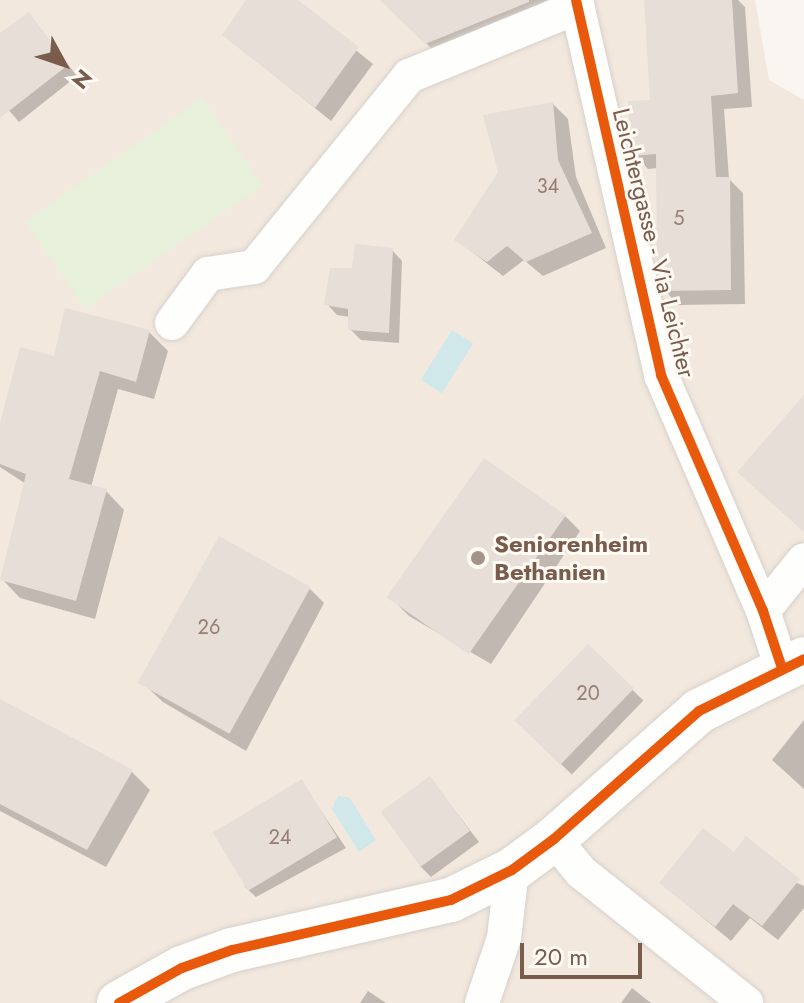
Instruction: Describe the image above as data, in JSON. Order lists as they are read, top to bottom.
{
  "streets": {
    "street": ["Leichtergasse - Via Leichter"]
  },
  "places": ["Seniorenheim Bethanien"],
  "house_numbers": [
    "34",
    "5",
    "26",
    "20",
    "24"
  ],
  "scale_bar": "20 m",
  "north": "bottom right"
}
